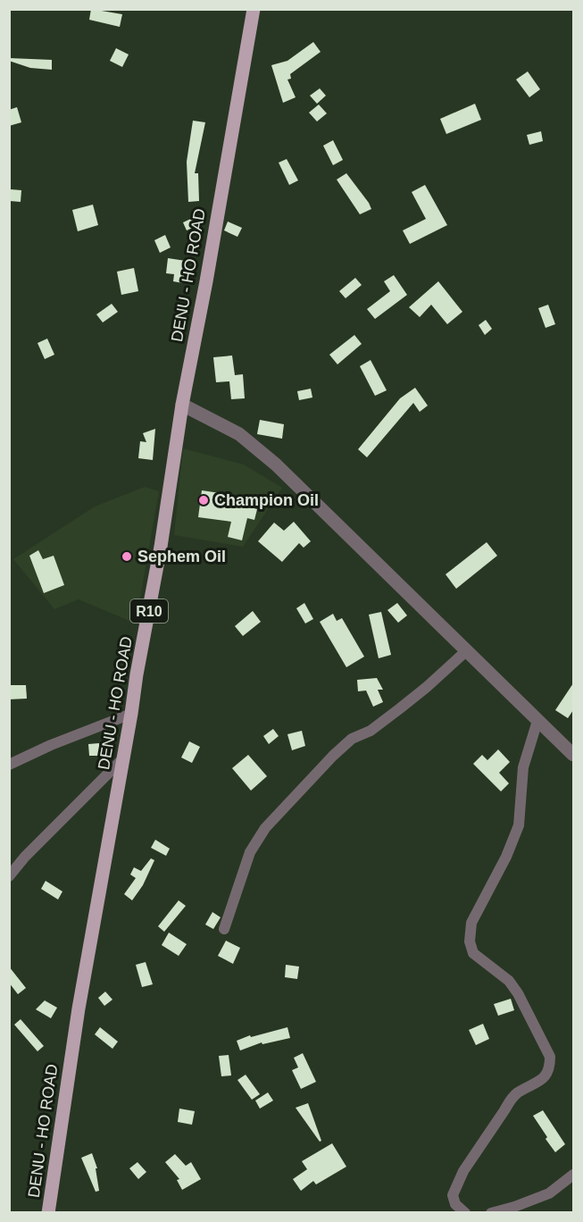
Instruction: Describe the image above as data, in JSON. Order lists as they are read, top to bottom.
{
  "streets": {
    "main road": ["DENU - HO ROAD", "R10"]
  },
  "places": ["Champion Oil", "Sephem Oil"]
}
